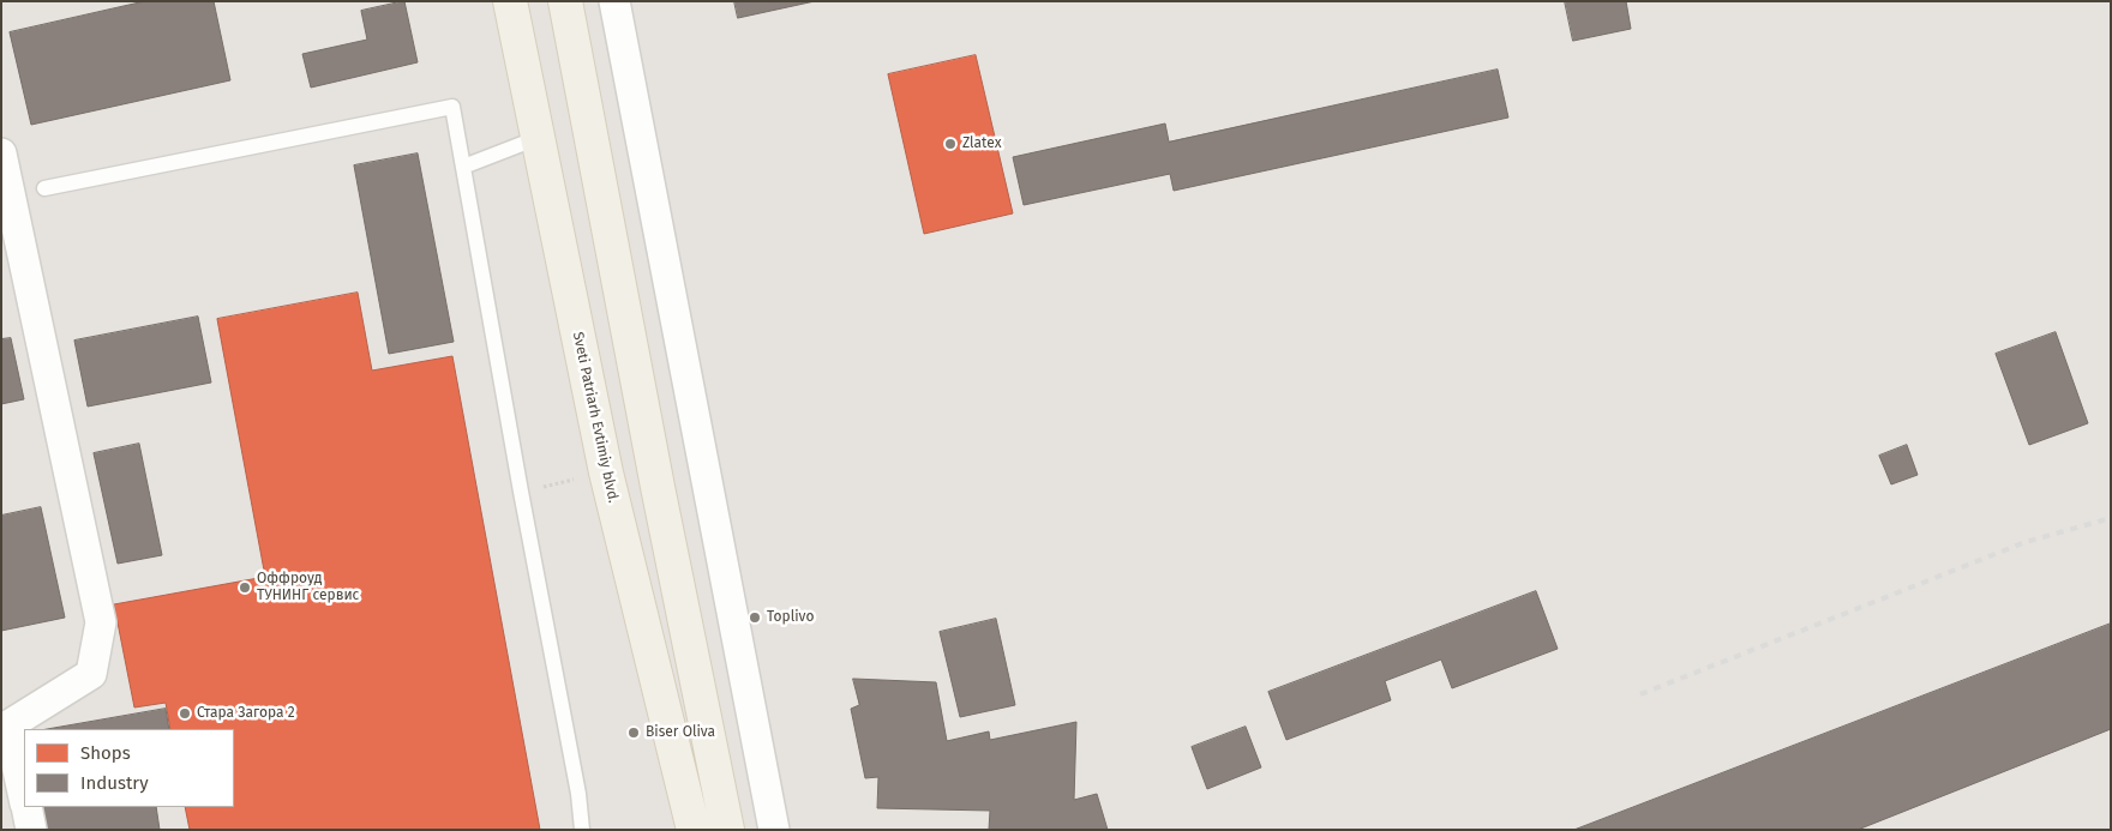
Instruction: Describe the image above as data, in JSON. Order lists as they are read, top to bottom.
{
  "streets": {
    "main road": ["Sveti Patriarh Evtimiy blvd."]
  },
  "places": [
    "Zlatex",
    "Оффроуд ТУНИНГ сервис",
    "Toplivo",
    "Стара Загора 2",
    "Biser Oliva"
  ],
  "legend": ["Shops", "Industry"]
}
